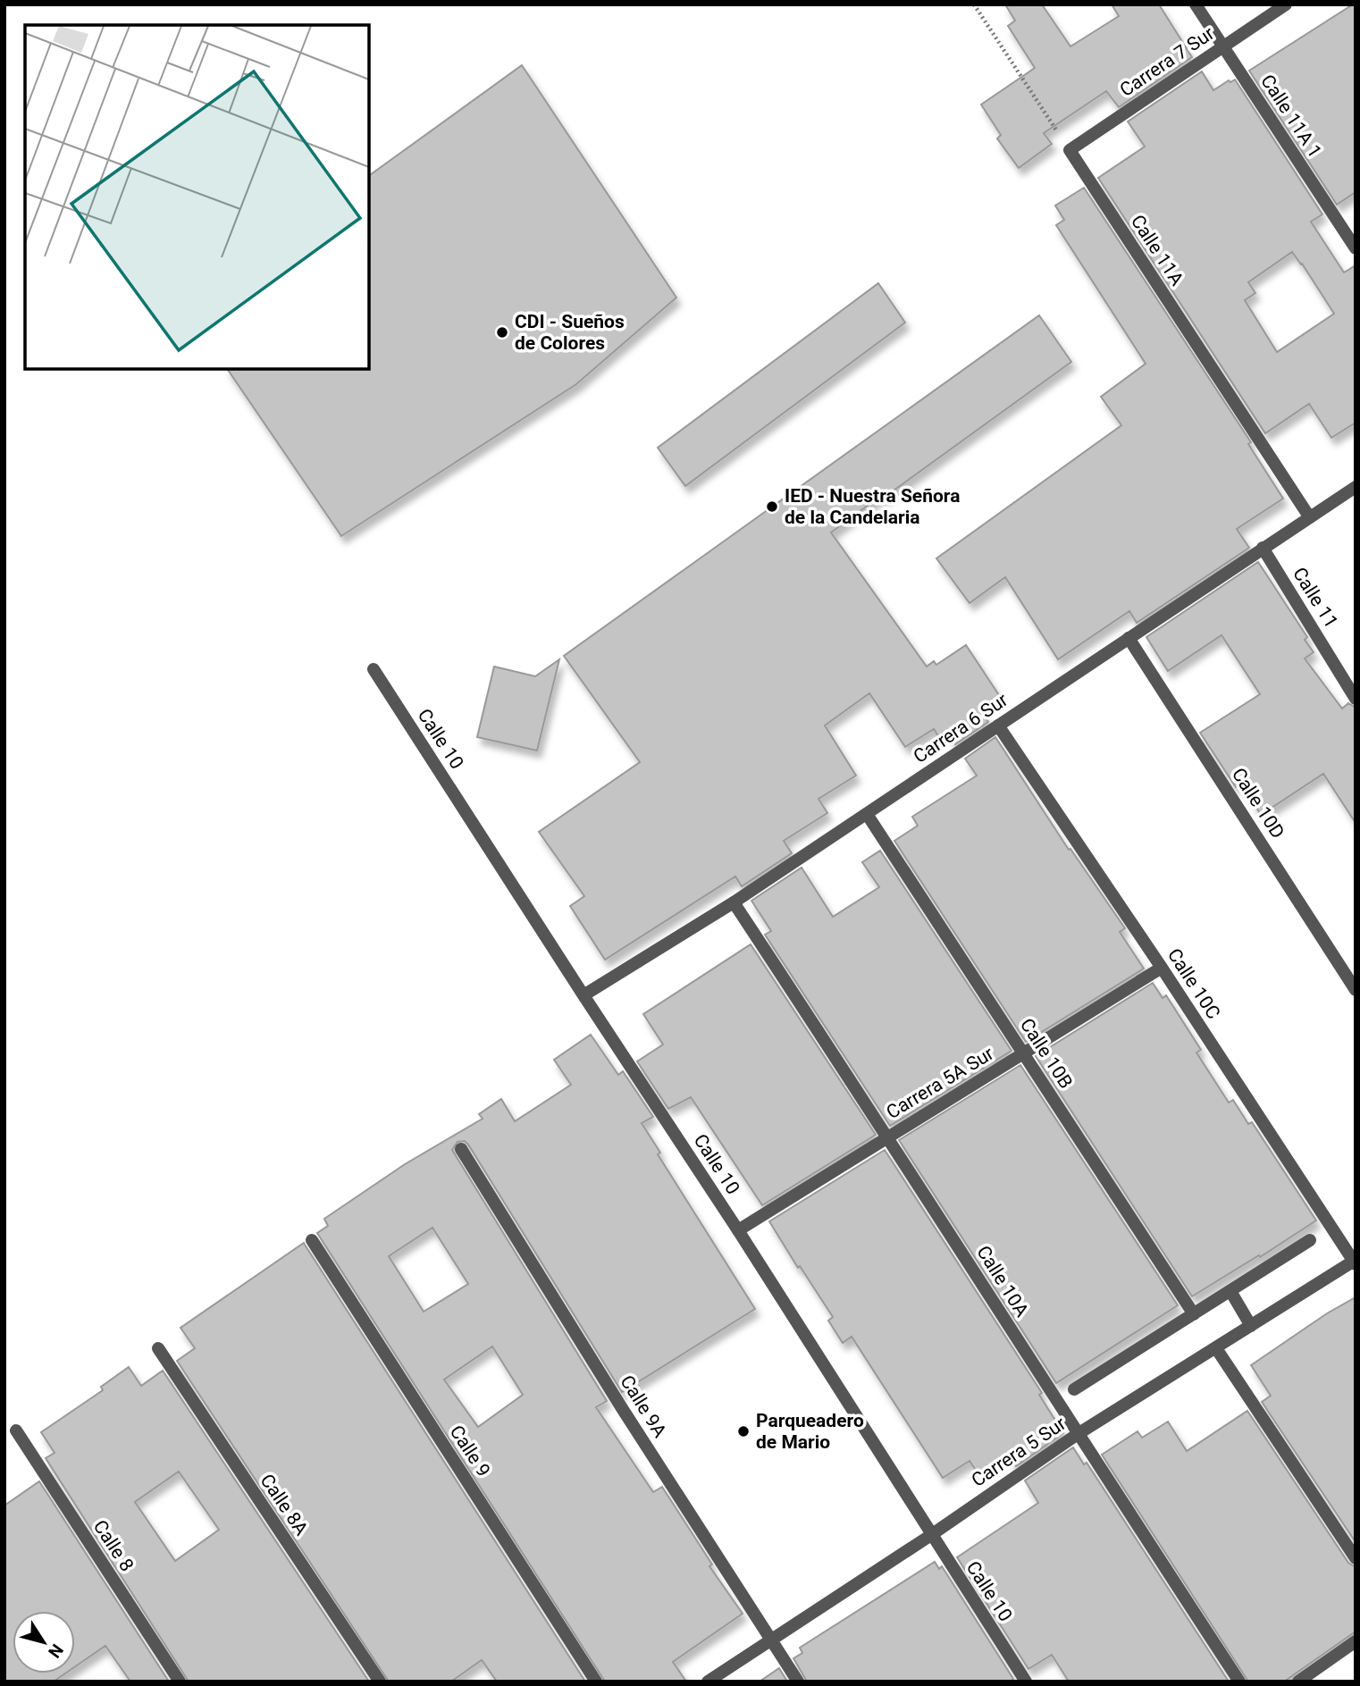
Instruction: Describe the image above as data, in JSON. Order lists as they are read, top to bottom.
{
  "streets": {
    "street": [
      "Carrera 7 Sur",
      "Calle 11A 1",
      "Calle 11A",
      "Calle 11",
      "Carrera 6 Sur",
      "Calle 10",
      "Calle 10D",
      "Calle 10C",
      "Calle 10B",
      "Carrera 5A Sur",
      "Calle 10A",
      "Calle 9A",
      "Calle 9",
      "Carrera 5 Sur",
      "Calle 8A",
      "Calle 8"
    ]
  },
  "crossings": [
    ["Carrera 7 Sur", "Calle 11A 1"],
    ["Carrera 7 Sur", "Calle 11A"],
    ["Calle 11A", "Carrera 6 Sur"],
    ["Calle 11", "Carrera 6 Sur"],
    ["Carrera 6 Sur", "Calle 10"],
    ["Carrera 6 Sur", "Calle 10D"],
    ["Carrera 6 Sur", "Calle 10C"],
    ["Carrera 6 Sur", "Calle 10B"],
    ["Carrera 6 Sur", "Calle 10A"],
    ["Calle 10", "Carrera 5A Sur"],
    ["Calle 10", "Carrera 5 Sur"],
    ["Calle 10C", "Carrera 5A Sur"],
    ["Calle 10C", "Carrera 5 Sur"],
    ["Calle 10B", "Carrera 5A Sur"],
    ["Calle 10B", "Carrera 5 Sur"],
    ["Carrera 5A Sur", "Calle 10A"],
    ["Calle 10A", "Carrera 5 Sur"],
    ["Calle 9A", "Carrera 5 Sur"]
  ],
  "places": ["CDI - Sueños de Colores", "IED - Nuestra Señora de la Candelaria", "Parqueadero de Mario"],
  "north": "bottom right"
}
